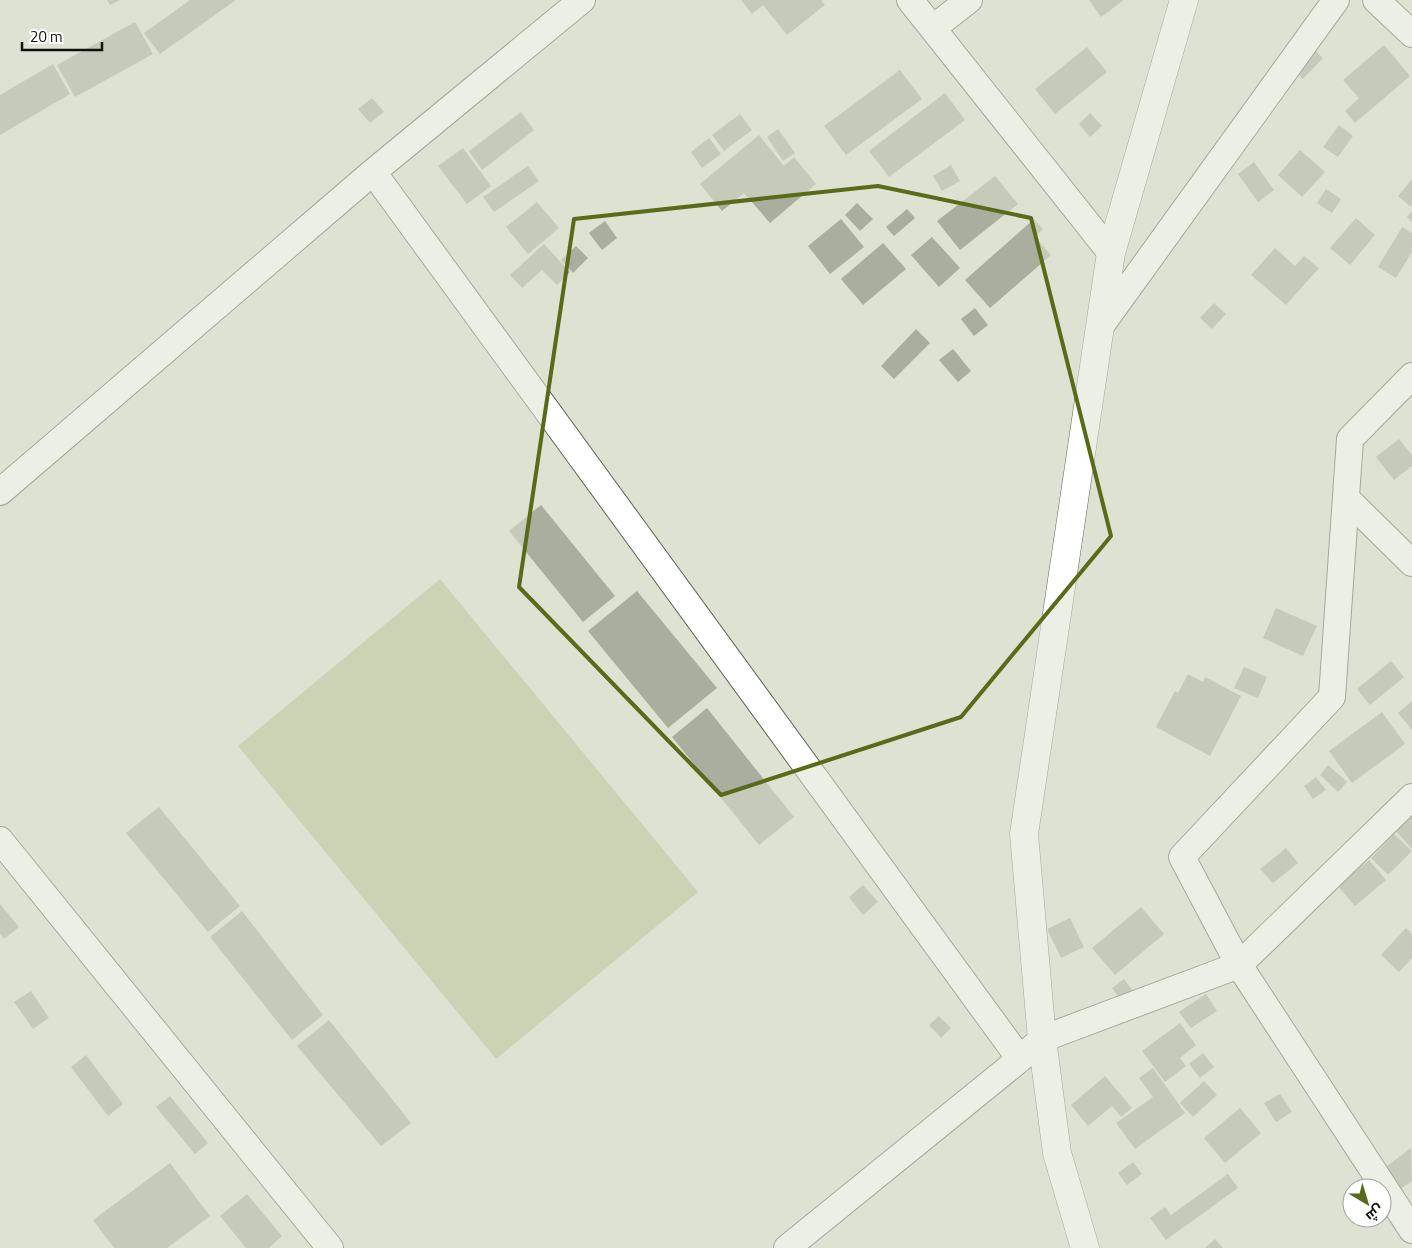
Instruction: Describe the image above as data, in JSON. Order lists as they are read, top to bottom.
{
  "scale_bar": "20 m",
  "north": "bottom right"
}
